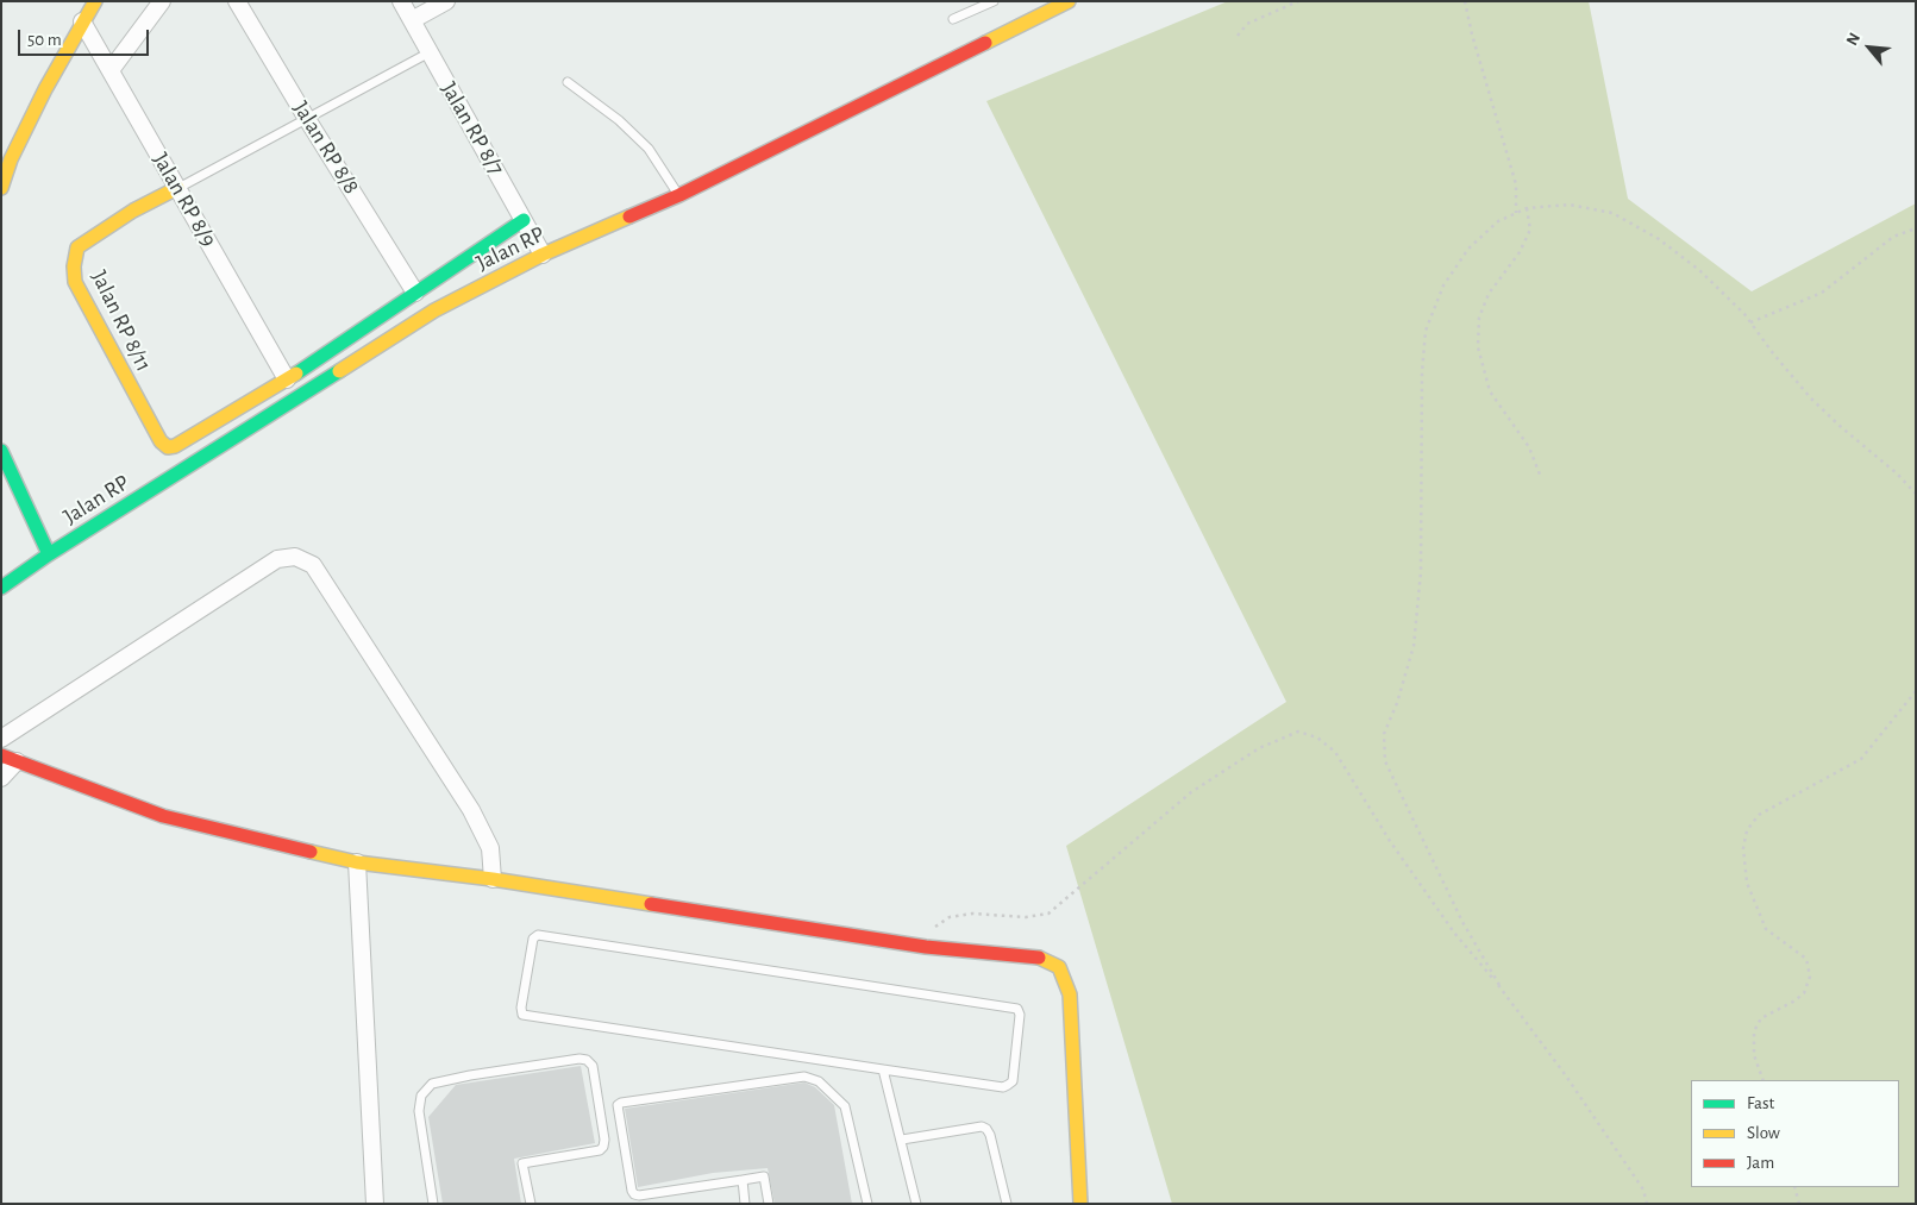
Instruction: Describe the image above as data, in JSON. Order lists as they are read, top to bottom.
{
  "streets": {
    "street": [
      "Jalan RP 8/7",
      "Jalan RP 8/8",
      "Jalan RP 8/9",
      "Jalan RP",
      "Jalan RP 8/11"
    ]
  },
  "crossings": [
    ["Jalan RP 8/7", "Jalan RP"],
    ["Jalan RP 8/9", "Jalan RP 8/11"]
  ],
  "legend": ["Fast", "Slow", "Jam"],
  "scale_bar": "50 m",
  "north": "top left"
}
